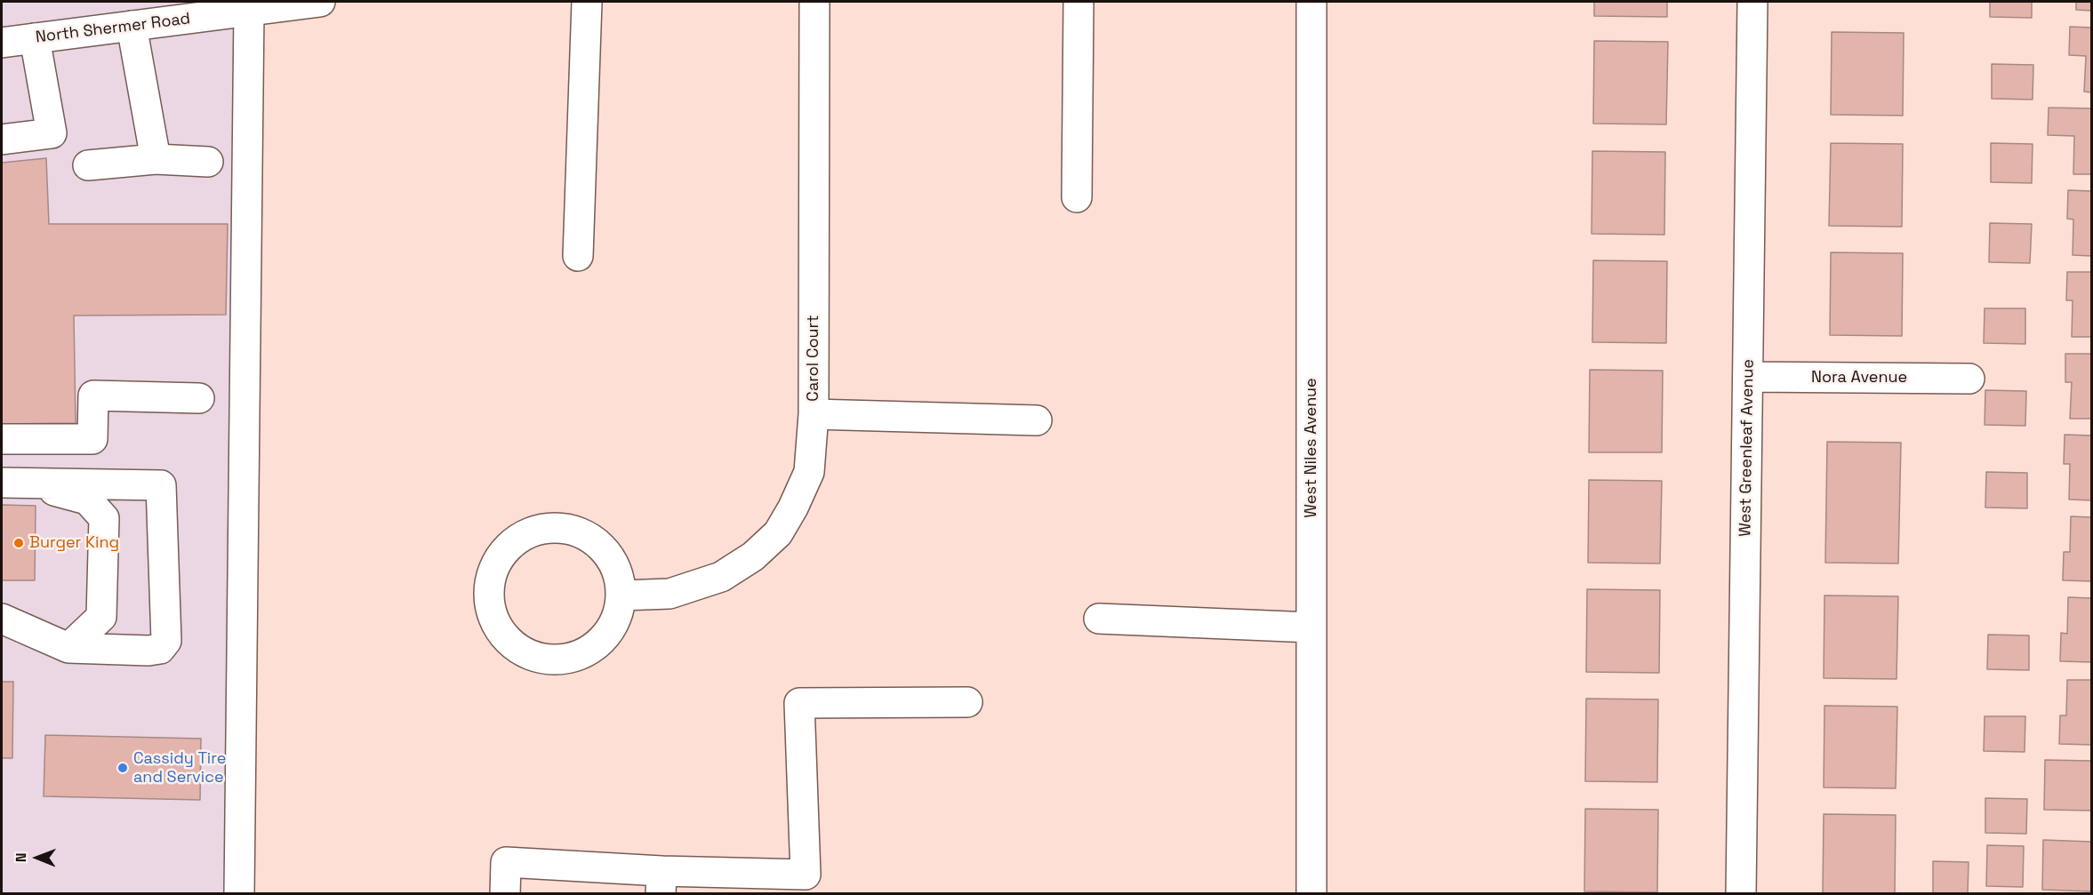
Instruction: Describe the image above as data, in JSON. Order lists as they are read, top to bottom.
{
  "streets": {
    "street": [
      "North Shermer Road",
      "Carol Court",
      "Nora Avenue",
      "West Niles Avenue",
      "West Greenleaf Avenue"
    ]
  },
  "crossings": [
    ["Nora Avenue", "West Greenleaf Avenue"]
  ],
  "places": ["Burger King", "Cassidy Tire and Service"],
  "north": "left"
}
